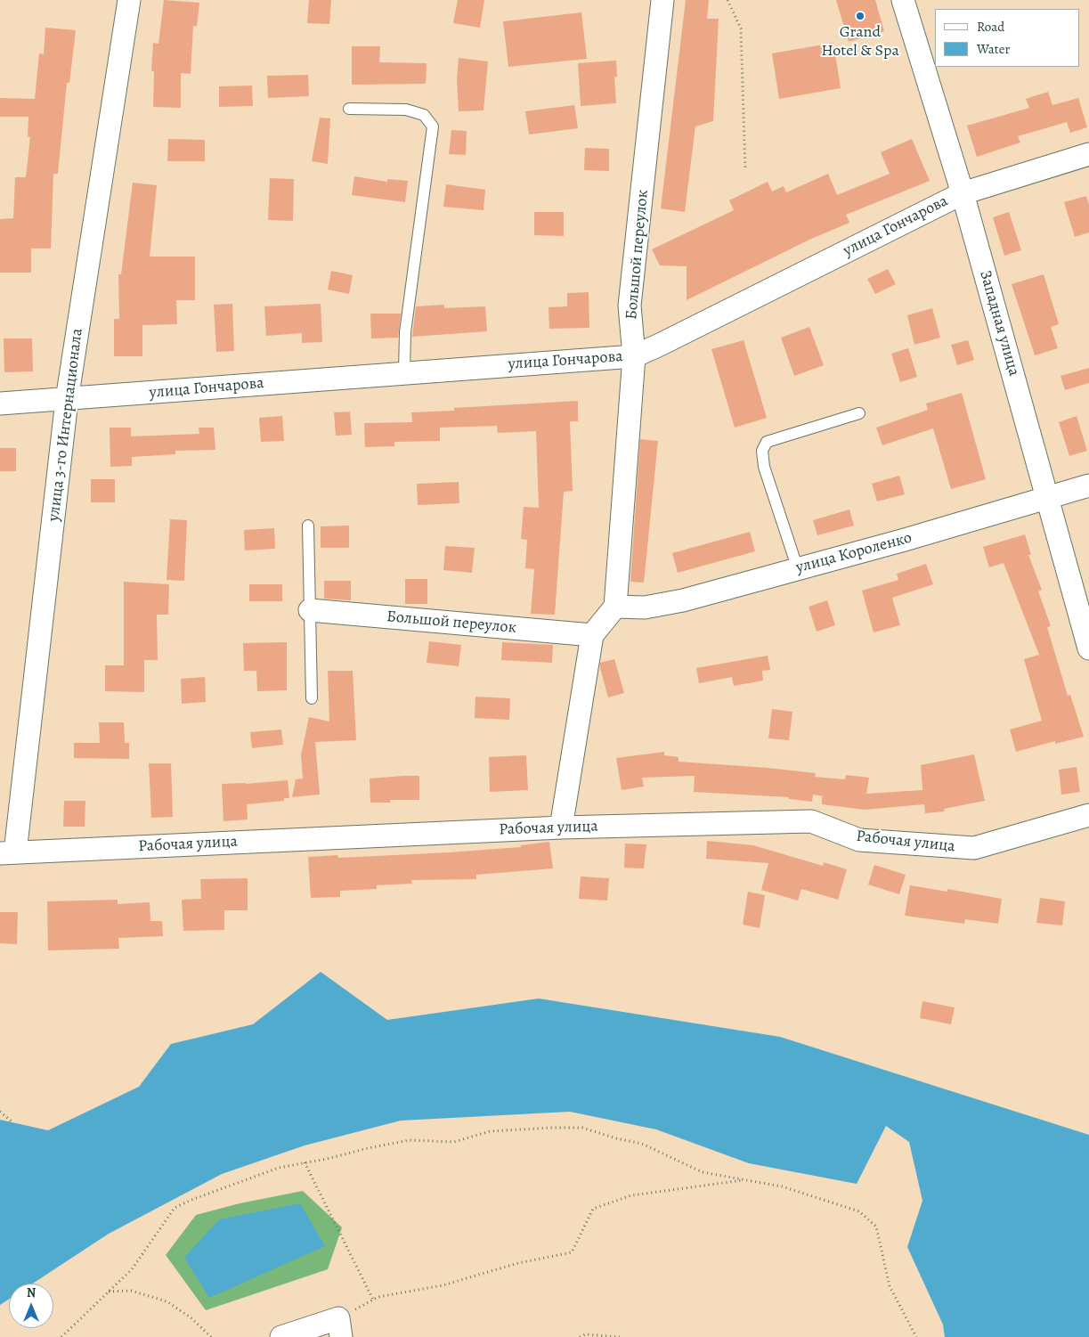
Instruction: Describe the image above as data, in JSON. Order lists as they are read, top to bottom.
{
  "streets": {
    "street": [
      "улица Гончарова",
      "Большой переулок",
      "Западная улица",
      "улица 3-го Интернационала",
      "улица Короленко",
      "Рабочая улица"
    ]
  },
  "crossings": [
    ["улица Гончарова", "Большой переулок"],
    ["улица Гончарова", "Западная улица"],
    ["улица Гончарова", "улица 3-го Интернационала"],
    ["Большой переулок", "улица Короленко"],
    ["Западная улица", "улица Короленко"],
    ["улица 3-го Интернационала", "Рабочая улица"]
  ],
  "places": ["Grand Hotel & Spa"],
  "legend": ["Road", "Water"],
  "north": "top"
}
